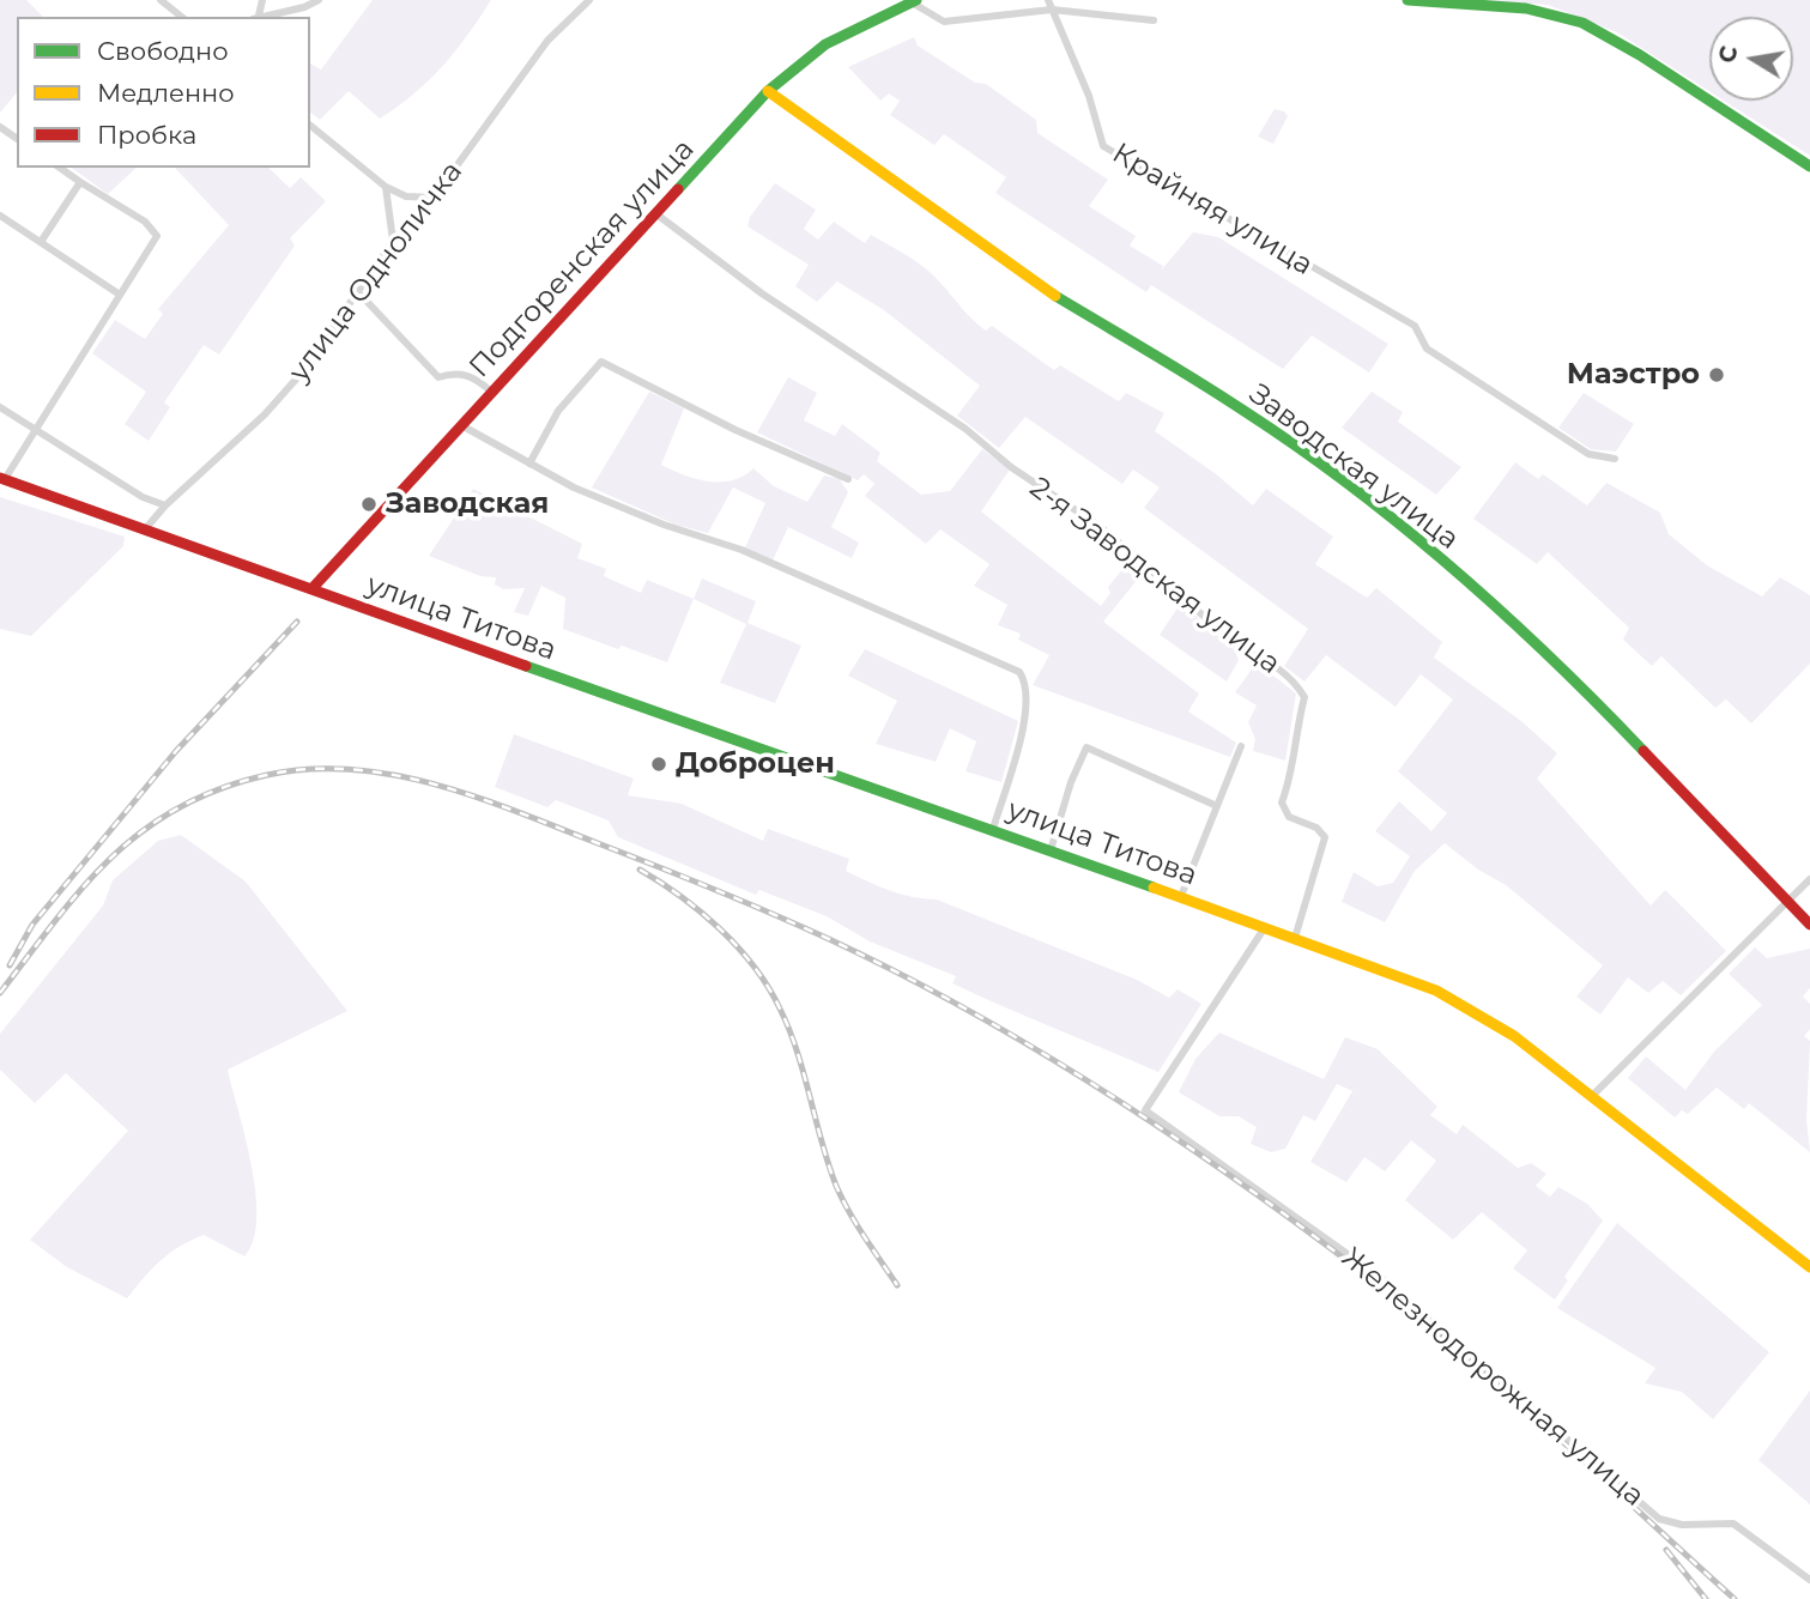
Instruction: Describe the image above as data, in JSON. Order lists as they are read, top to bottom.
{
  "streets": {
    "street": [
      "Крайняя улица",
      "Подгоренская улица",
      "улица Одноличка",
      "Заводская улица",
      "2-я Заводская улица",
      "улица Титова",
      "Железнодорожная улица"
    ]
  },
  "crossings": [
    ["Подгоренская улица", "Заводская улица"],
    ["Подгоренская улица", "2-я Заводская улица"],
    ["Подгоренская улица", "улица Титова"],
    ["улица Одноличка", "улица Титова"],
    ["2-я Заводская улица", "улица Титова"],
    ["улица Титова", "Железнодорожная улица"]
  ],
  "places": ["Маэстро", "Заводская", "Доброцен"],
  "legend": ["Свободно", "Медленно", "Пробка"],
  "north": "left"
}
